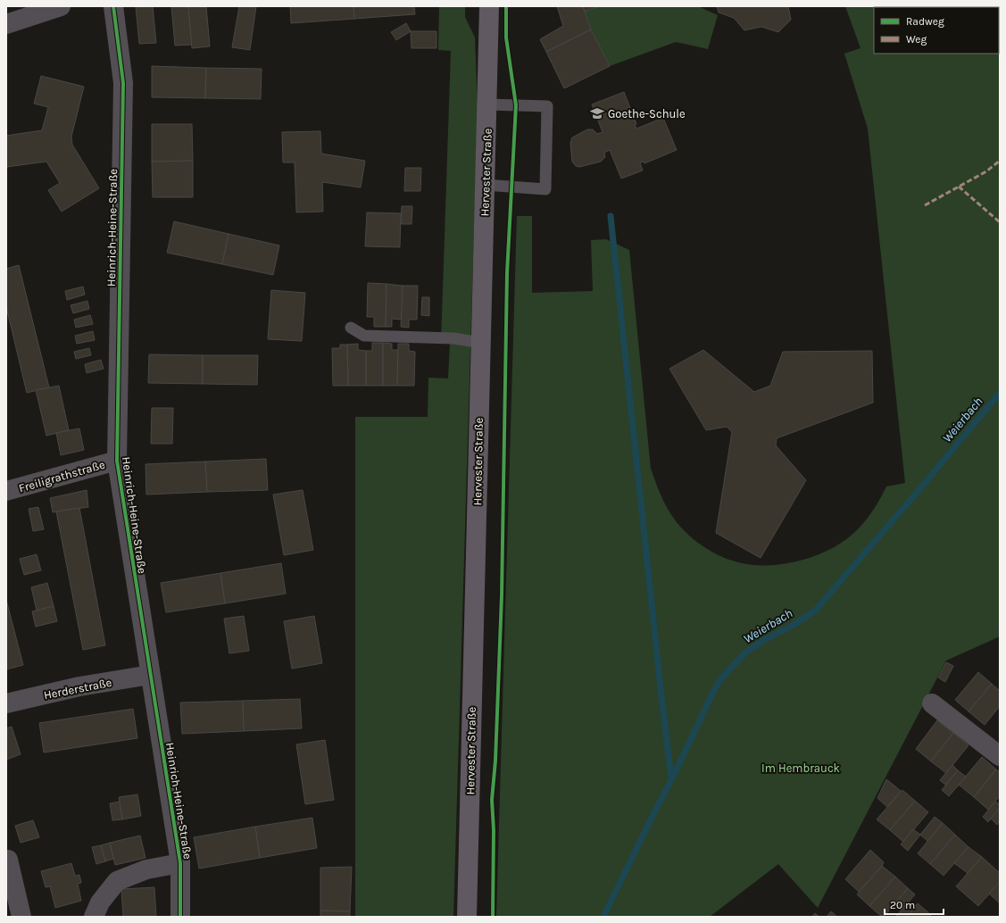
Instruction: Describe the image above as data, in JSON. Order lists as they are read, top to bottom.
{
  "streets": {
    "main road": ["Hervester Straße"],
    "street": ["Heinrich-Heine-Straße", "Freiligrathstraße", "Herderstraße"]
  },
  "crossings": [
    ["Heinrich-Heine-Straße", "Freiligrathstraße"],
    ["Heinrich-Heine-Straße", "Herderstraße"]
  ],
  "water": ["Weierbach"],
  "parks": ["Im Hembrauck"],
  "places": {
    "school or university": ["Goethe-Schule"]
  },
  "legend": ["Radweg", "Weg"],
  "scale_bar": "20 m"
}
